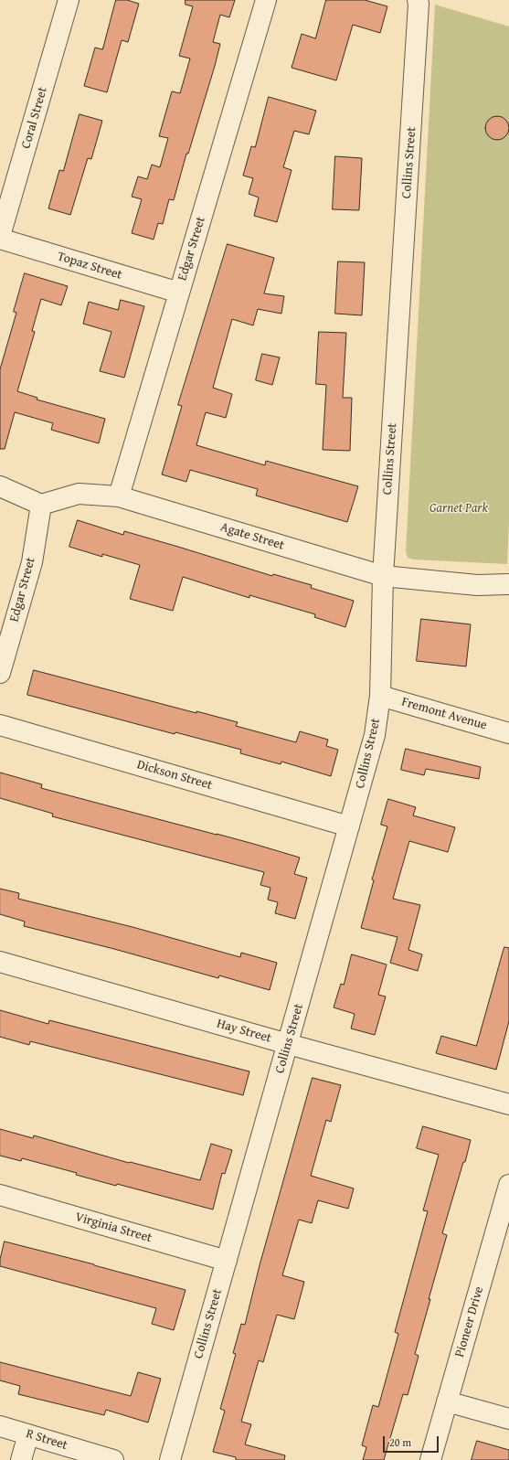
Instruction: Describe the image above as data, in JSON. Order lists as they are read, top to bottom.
{
  "streets": {
    "street": [
      "Coral Street",
      "Collins Street",
      "Edgar Street",
      "Topaz Street",
      "Agate Street",
      "Fremont Avenue",
      "Dickson Street",
      "Hay Street",
      "Virginia Street",
      "Pioneer Drive",
      "R Street"
    ]
  },
  "crossings": [
    ["Coral Street", "Topaz Street"],
    ["Collins Street", "Agate Street"],
    ["Collins Street", "Fremont Avenue"],
    ["Collins Street", "Dickson Street"],
    ["Collins Street", "Hay Street"],
    ["Collins Street", "Virginia Street"],
    ["Edgar Street", "Topaz Street"],
    ["Edgar Street", "Agate Street"]
  ],
  "parks": ["Garnet Park"],
  "scale_bar": "20 m"
}
